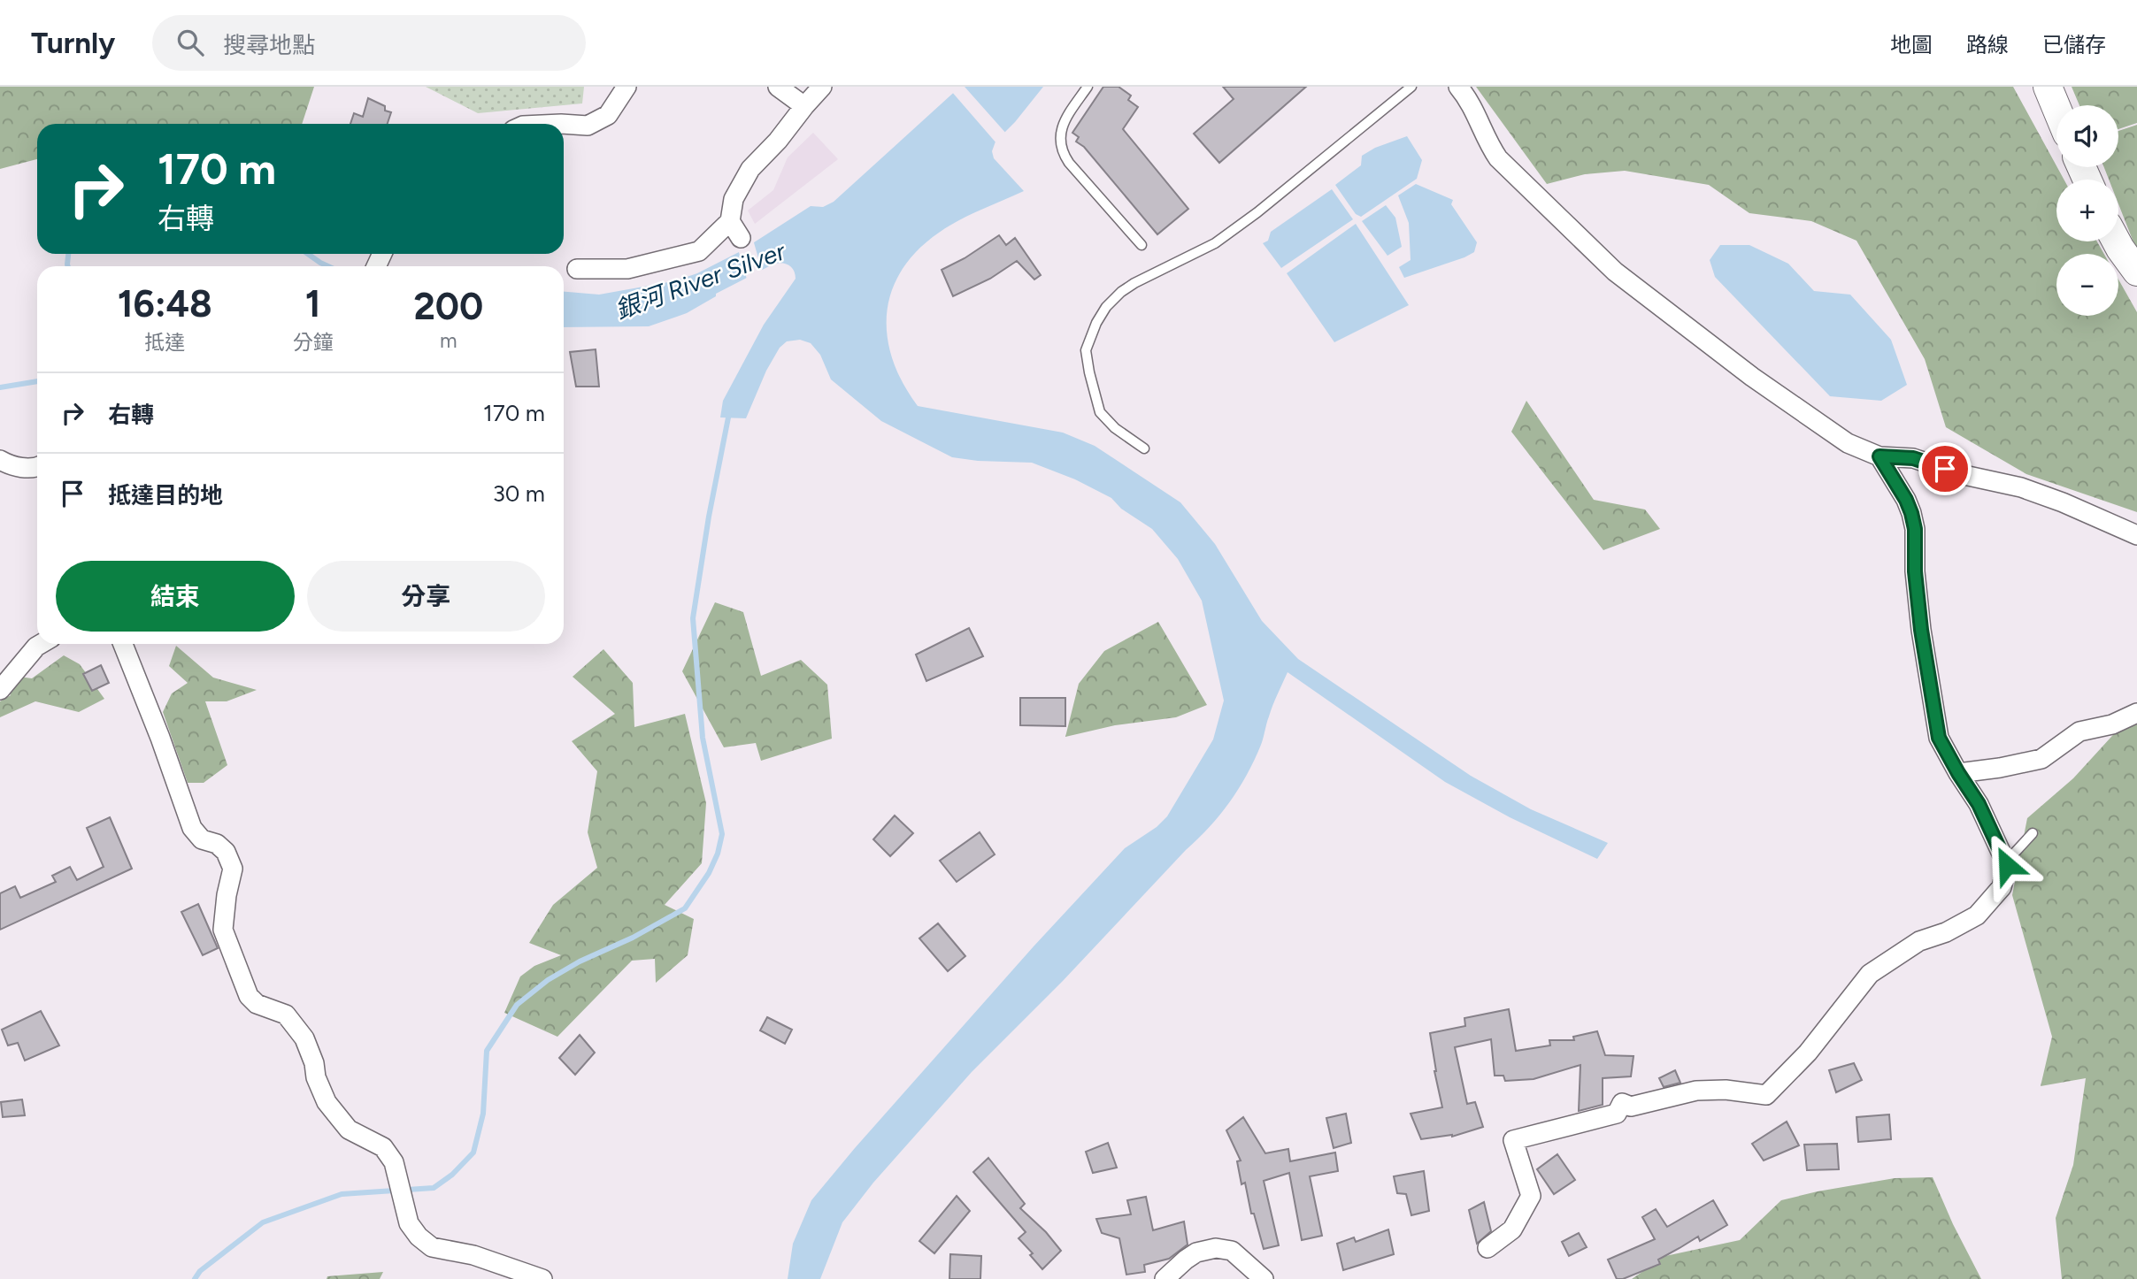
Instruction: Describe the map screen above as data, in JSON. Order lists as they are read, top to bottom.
{
  "water": ["銀河 River Silver"],
  "page": {
    "header": "Turnly",
    "search": "搜尋地點",
    "nav": ["地圖", "路線", "已儲存"],
    "map_buttons": ["+", "−"],
    "turn": ["170 m", "右轉"],
    "eta": [
      "16:48",
      "抵達",
      "1",
      "分鐘",
      "200",
      "m"
    ],
    "list": [
      {
        "name": "右轉",
        "value": "170 m"
      },
      {
        "name": "抵達目的地",
        "value": "30 m"
      }
    ],
    "buttons": ["結束", "分享"]
  }
}
